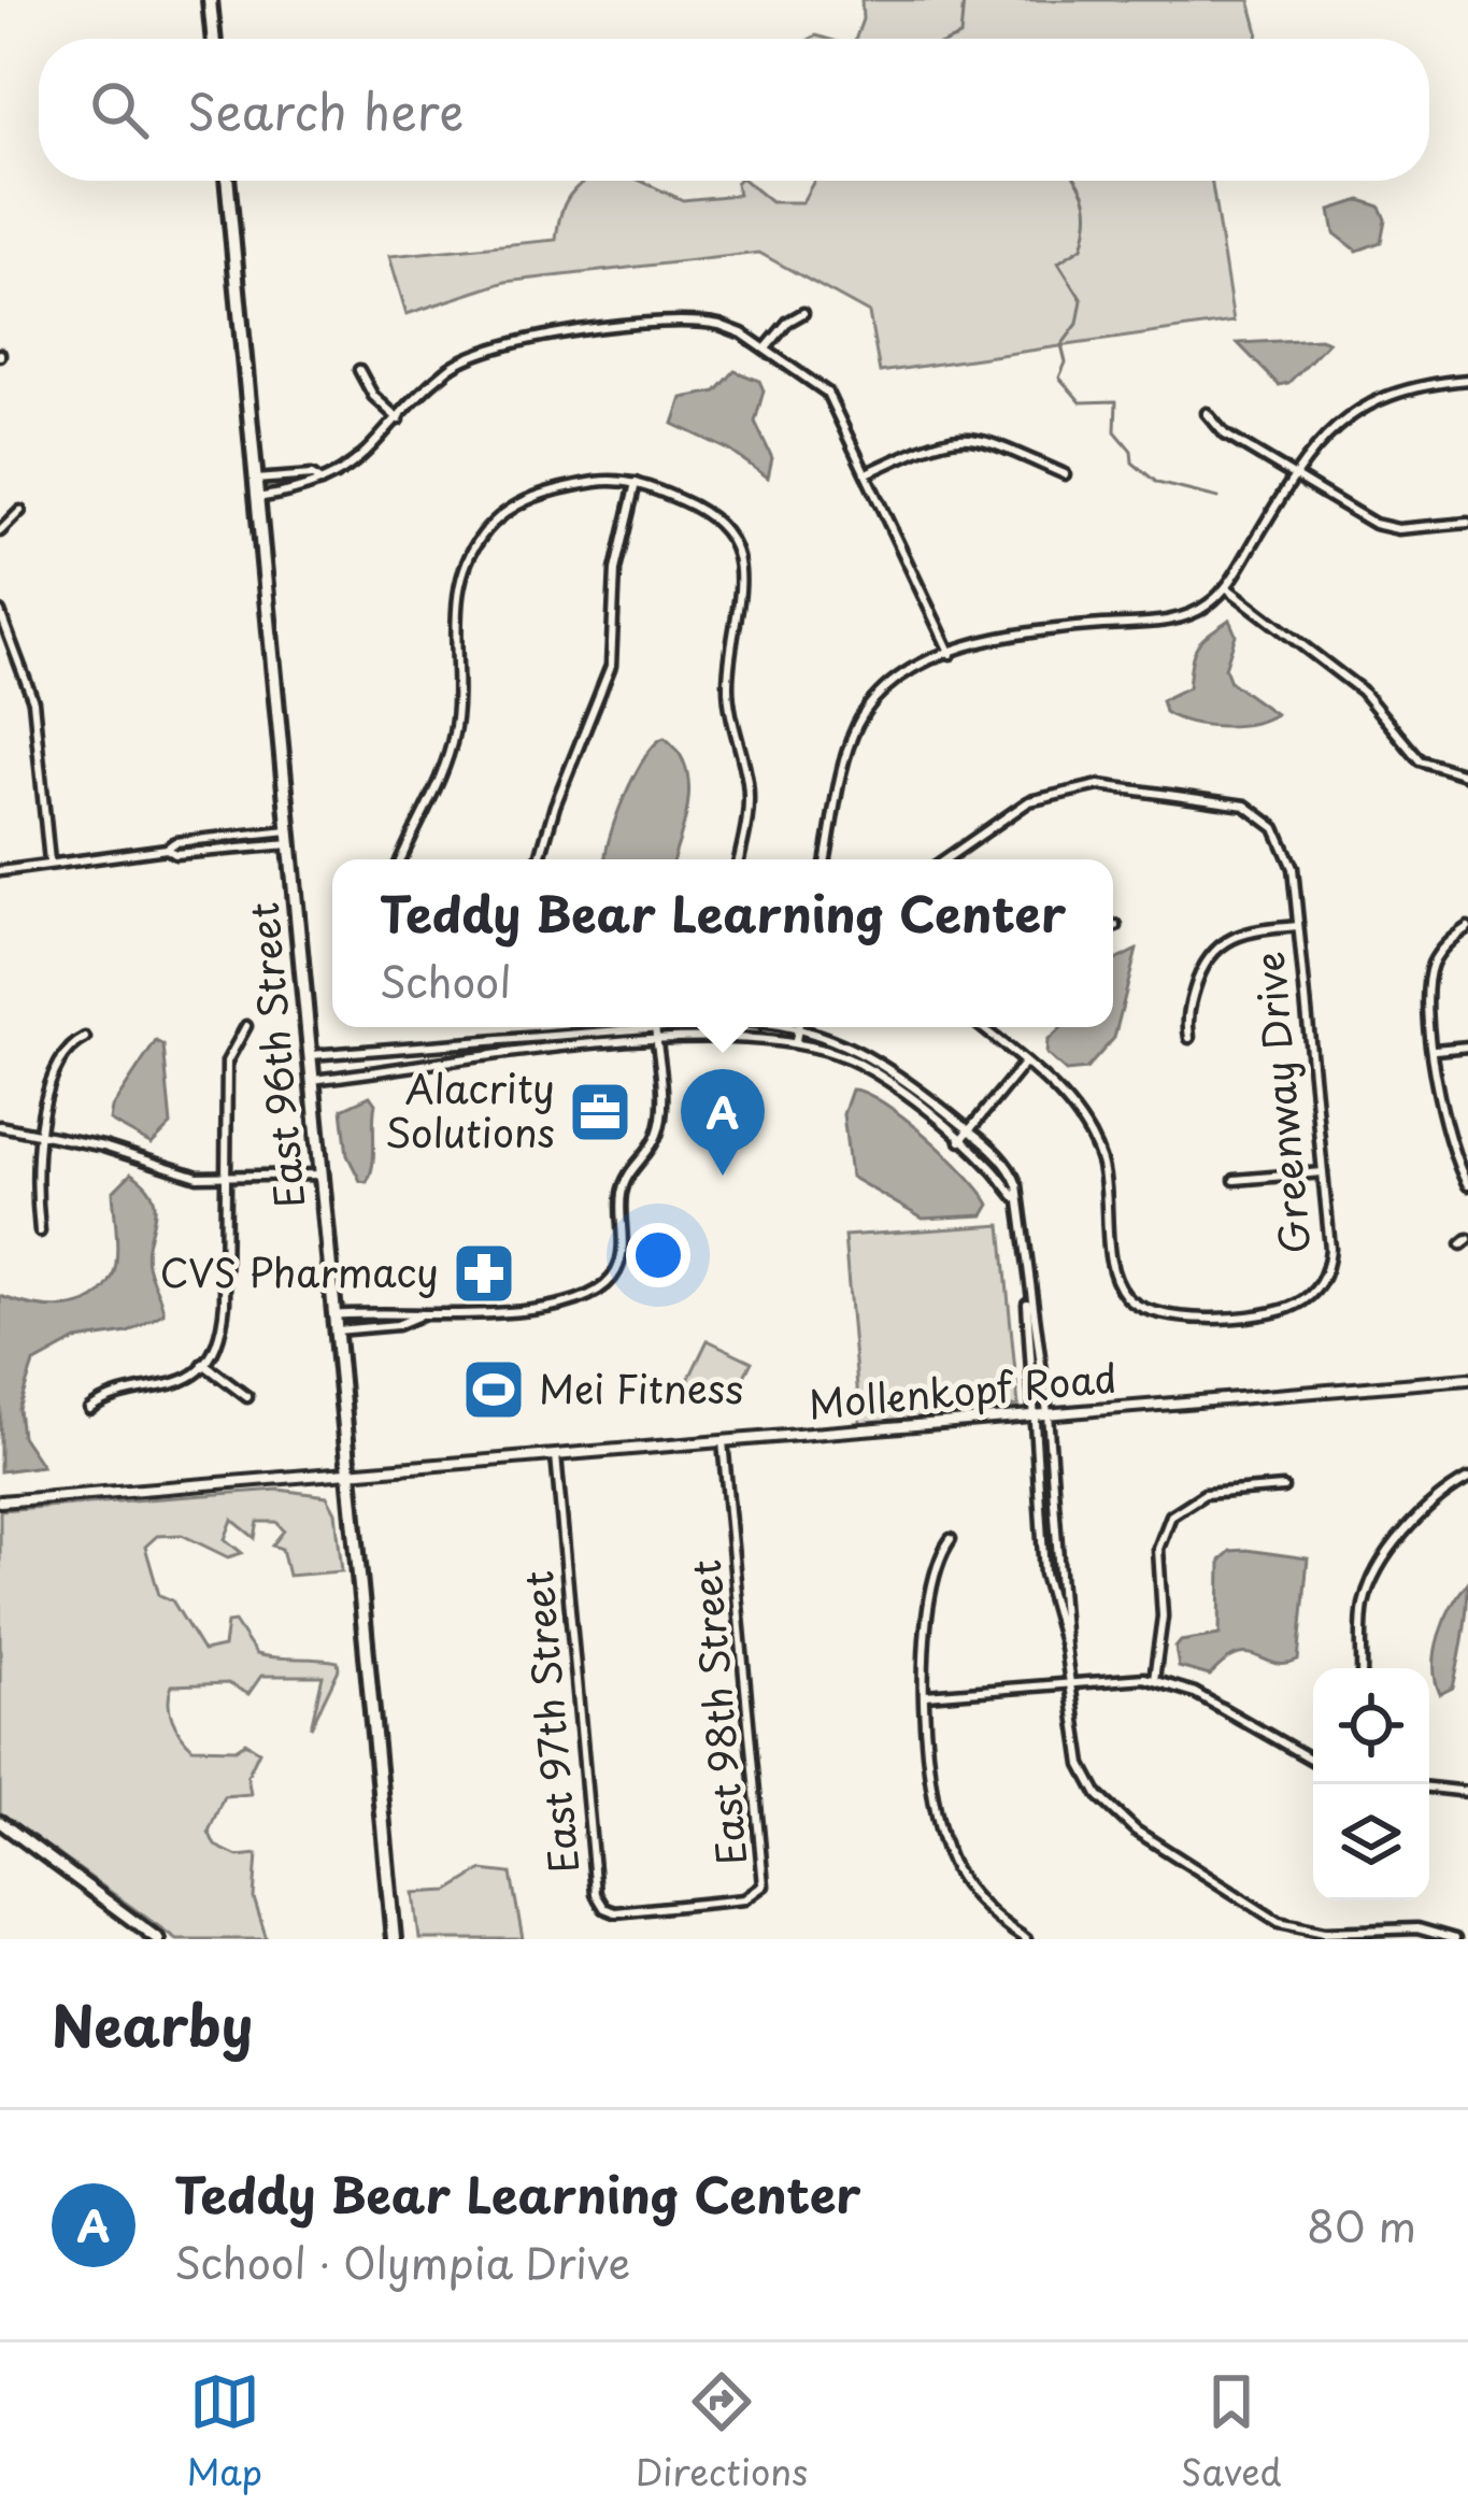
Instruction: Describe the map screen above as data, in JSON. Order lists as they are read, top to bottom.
{
  "streets": {
    "main road": ["East 96th Street"],
    "street": [
      "Greenway Drive",
      "Mollenkopf Road",
      "East 98th Street",
      "East 97th Street"
    ]
  },
  "crossings": [
    ["East 96th Street", "Mollenkopf Road"],
    ["Mollenkopf Road", "East 98th Street"],
    ["Mollenkopf Road", "East 97th Street"],
    ["East 98th Street", "East 97th Street"]
  ],
  "places": {
    "office": ["Alacrity Solutions"],
    "pharmacy": ["CVS Pharmacy"],
    "sports": ["Mei Fitness"]
  },
  "page": {
    "search": "Search here",
    "popup": ["Teddy Bear Learning Center", "School"],
    "pins": "A",
    "heading": "Nearby",
    "list": [
      {
        "mark": "A",
        "name": "Teddy Bear Learning Center",
        "note": "School · Olympia Drive",
        "value": "80 m"
      }
    ],
    "nav": ["Map", "Directions", "Saved"]
  }
}
